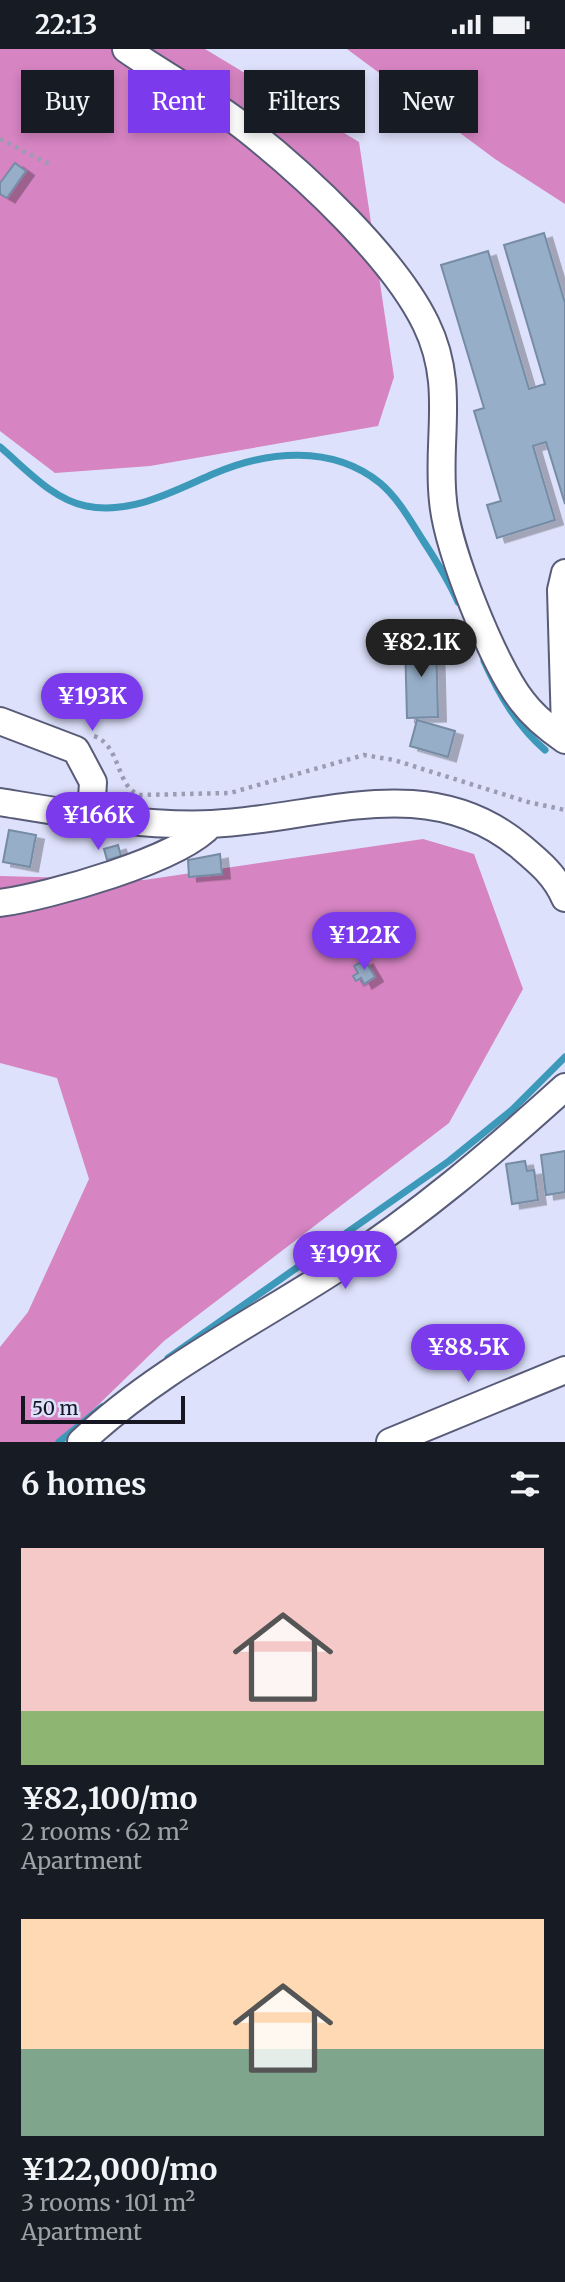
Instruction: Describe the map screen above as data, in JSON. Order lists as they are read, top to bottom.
{
  "scale_bar": "50 m",
  "page": {
    "status": "22:13",
    "chip": [
      "Buy",
      "Rent",
      "Filters",
      "New"
    ],
    "price": [
      "¥82.1K",
      "¥193K",
      "¥166K",
      "¥122K",
      "¥199K",
      "¥88.5K"
    ],
    "scale": "50 m",
    "heading": "6 homes",
    "list": [
      {
        "name": "¥82,100/mo",
        "note": "2 rooms · 62 m² · Apartment"
      },
      {
        "name": "¥122,000/mo",
        "note": "3 rooms · 101 m² · Apartment"
      }
    ]
  }
}
